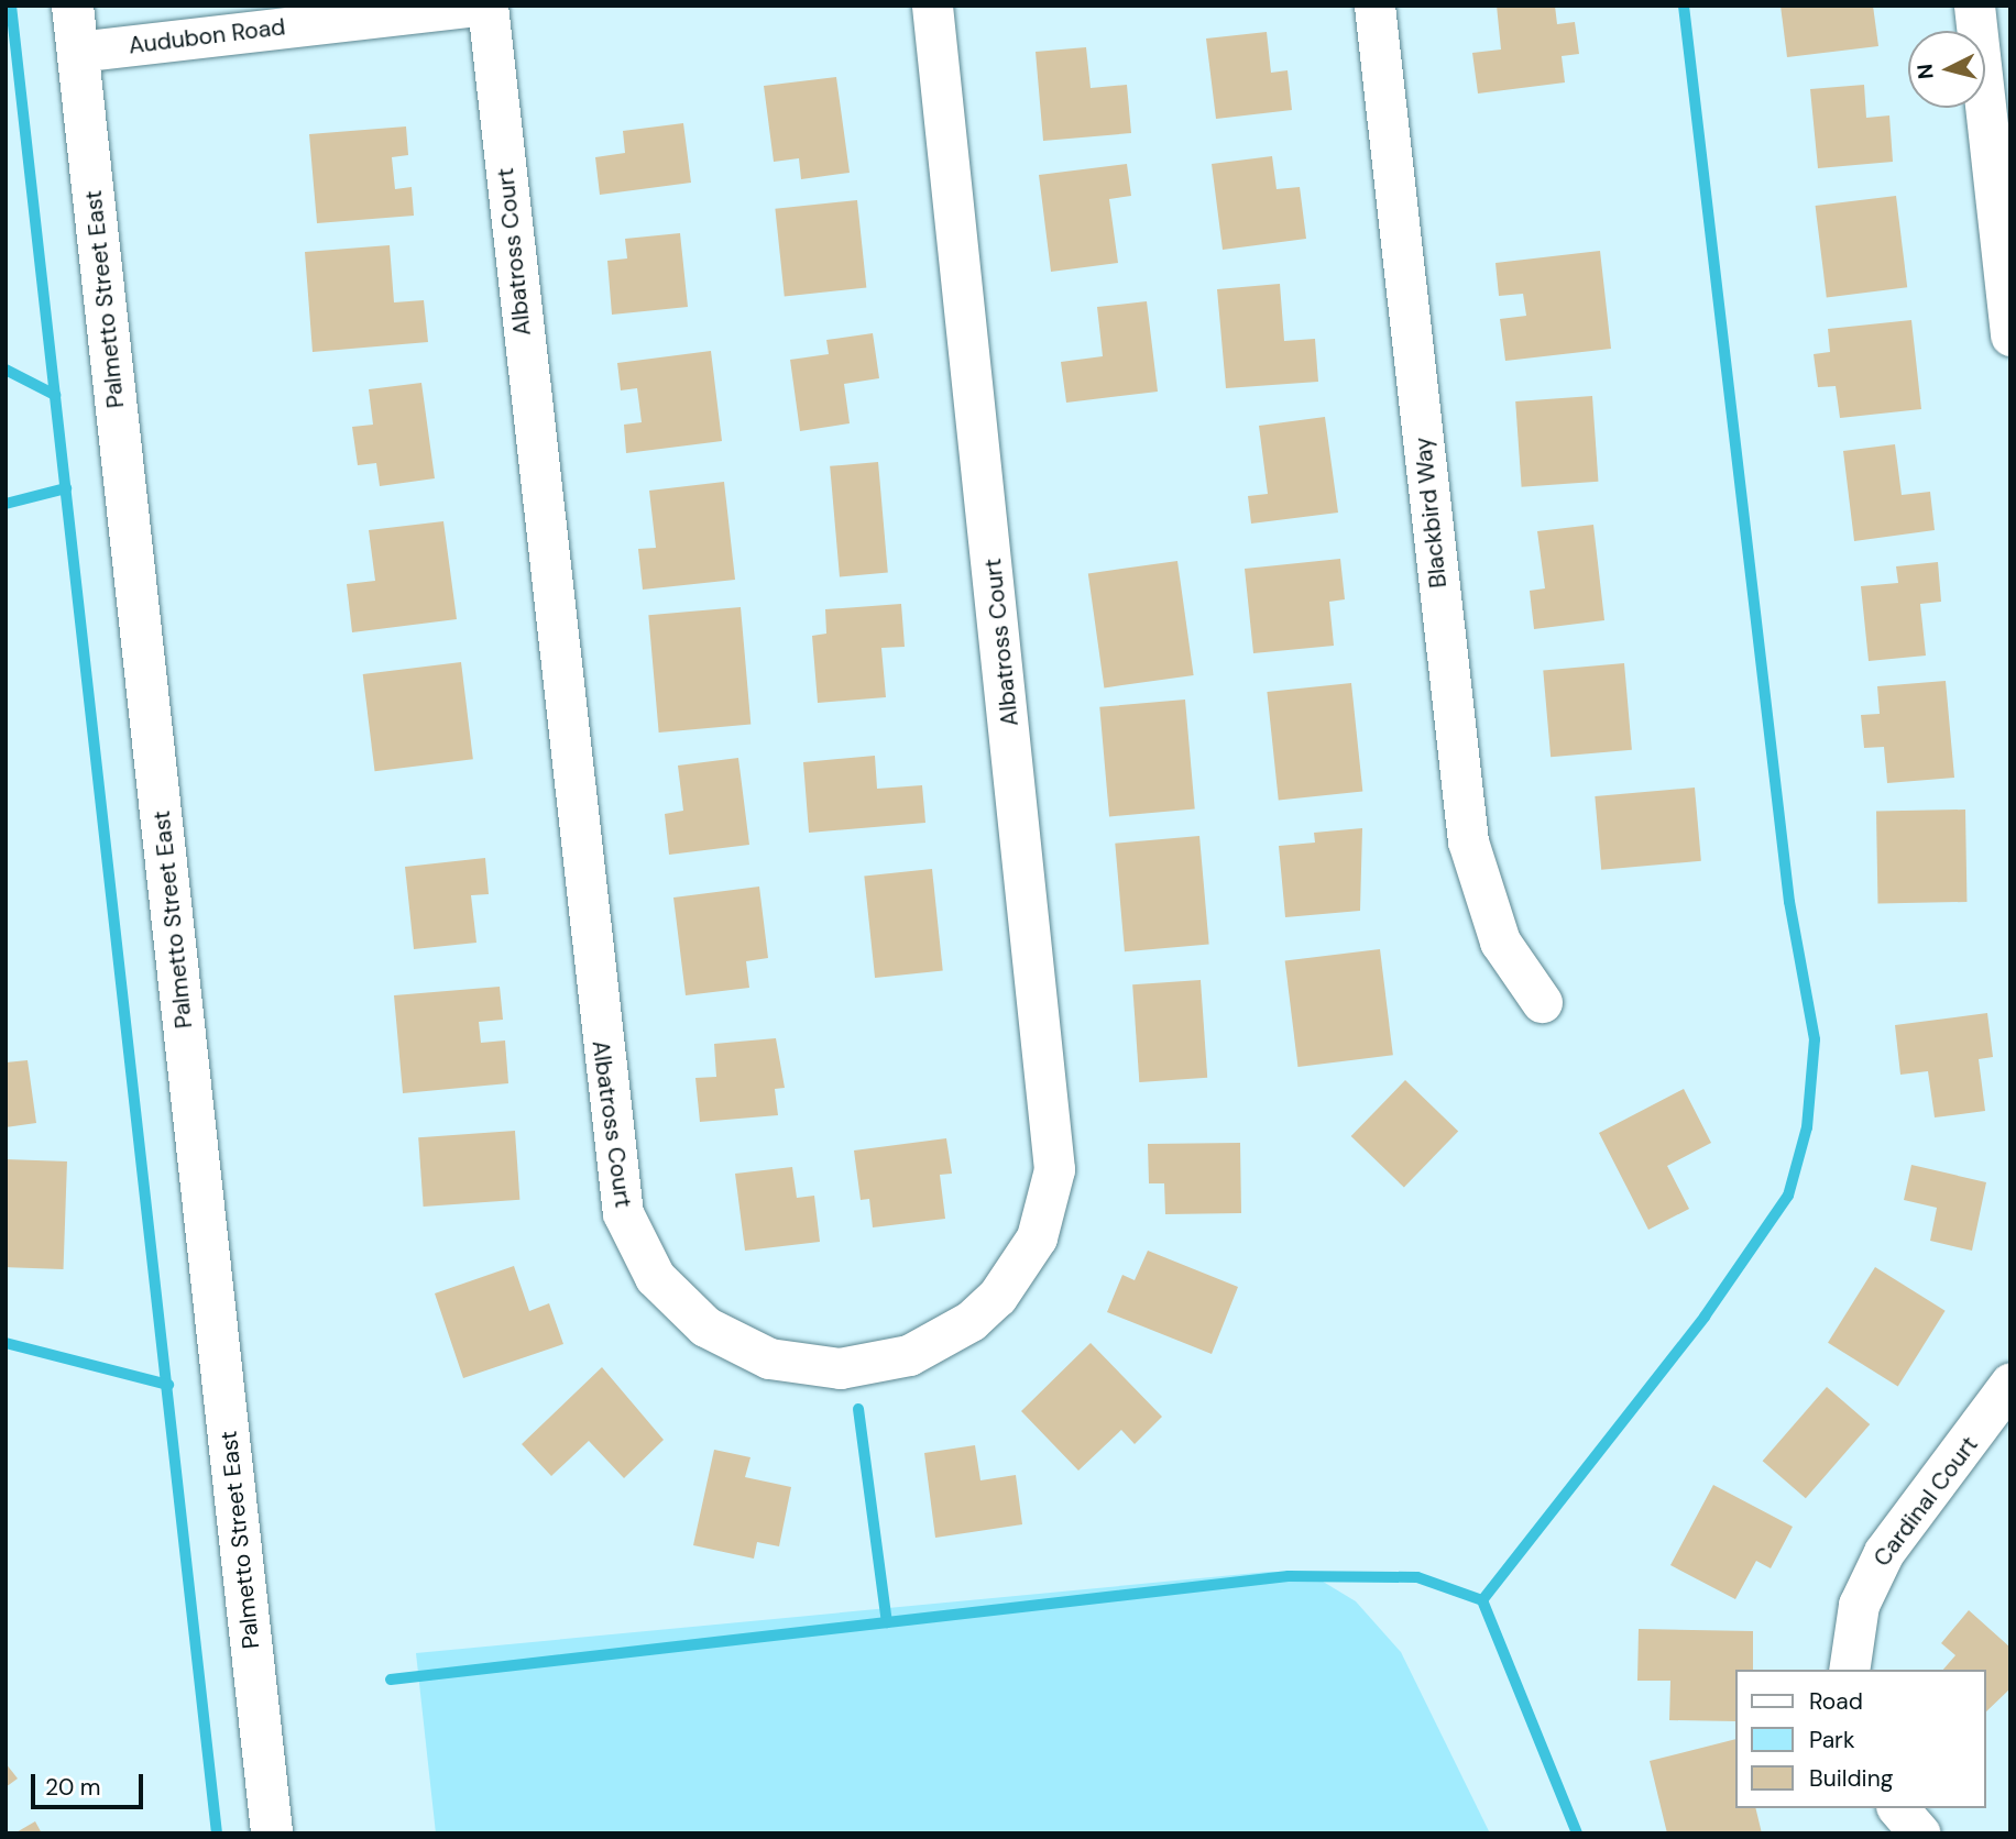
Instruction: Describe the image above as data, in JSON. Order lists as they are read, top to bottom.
{
  "streets": {
    "main road": ["Palmetto Street East"],
    "street": [
      "Audubon Road",
      "Albatross Court",
      "Blackbird Way",
      "Cardinal Court"
    ]
  },
  "crossings": [
    ["Audubon Road", "Palmetto Street East"]
  ],
  "legend": ["Road", "Park", "Building"],
  "scale_bar": "20 m",
  "north": "left"
}
